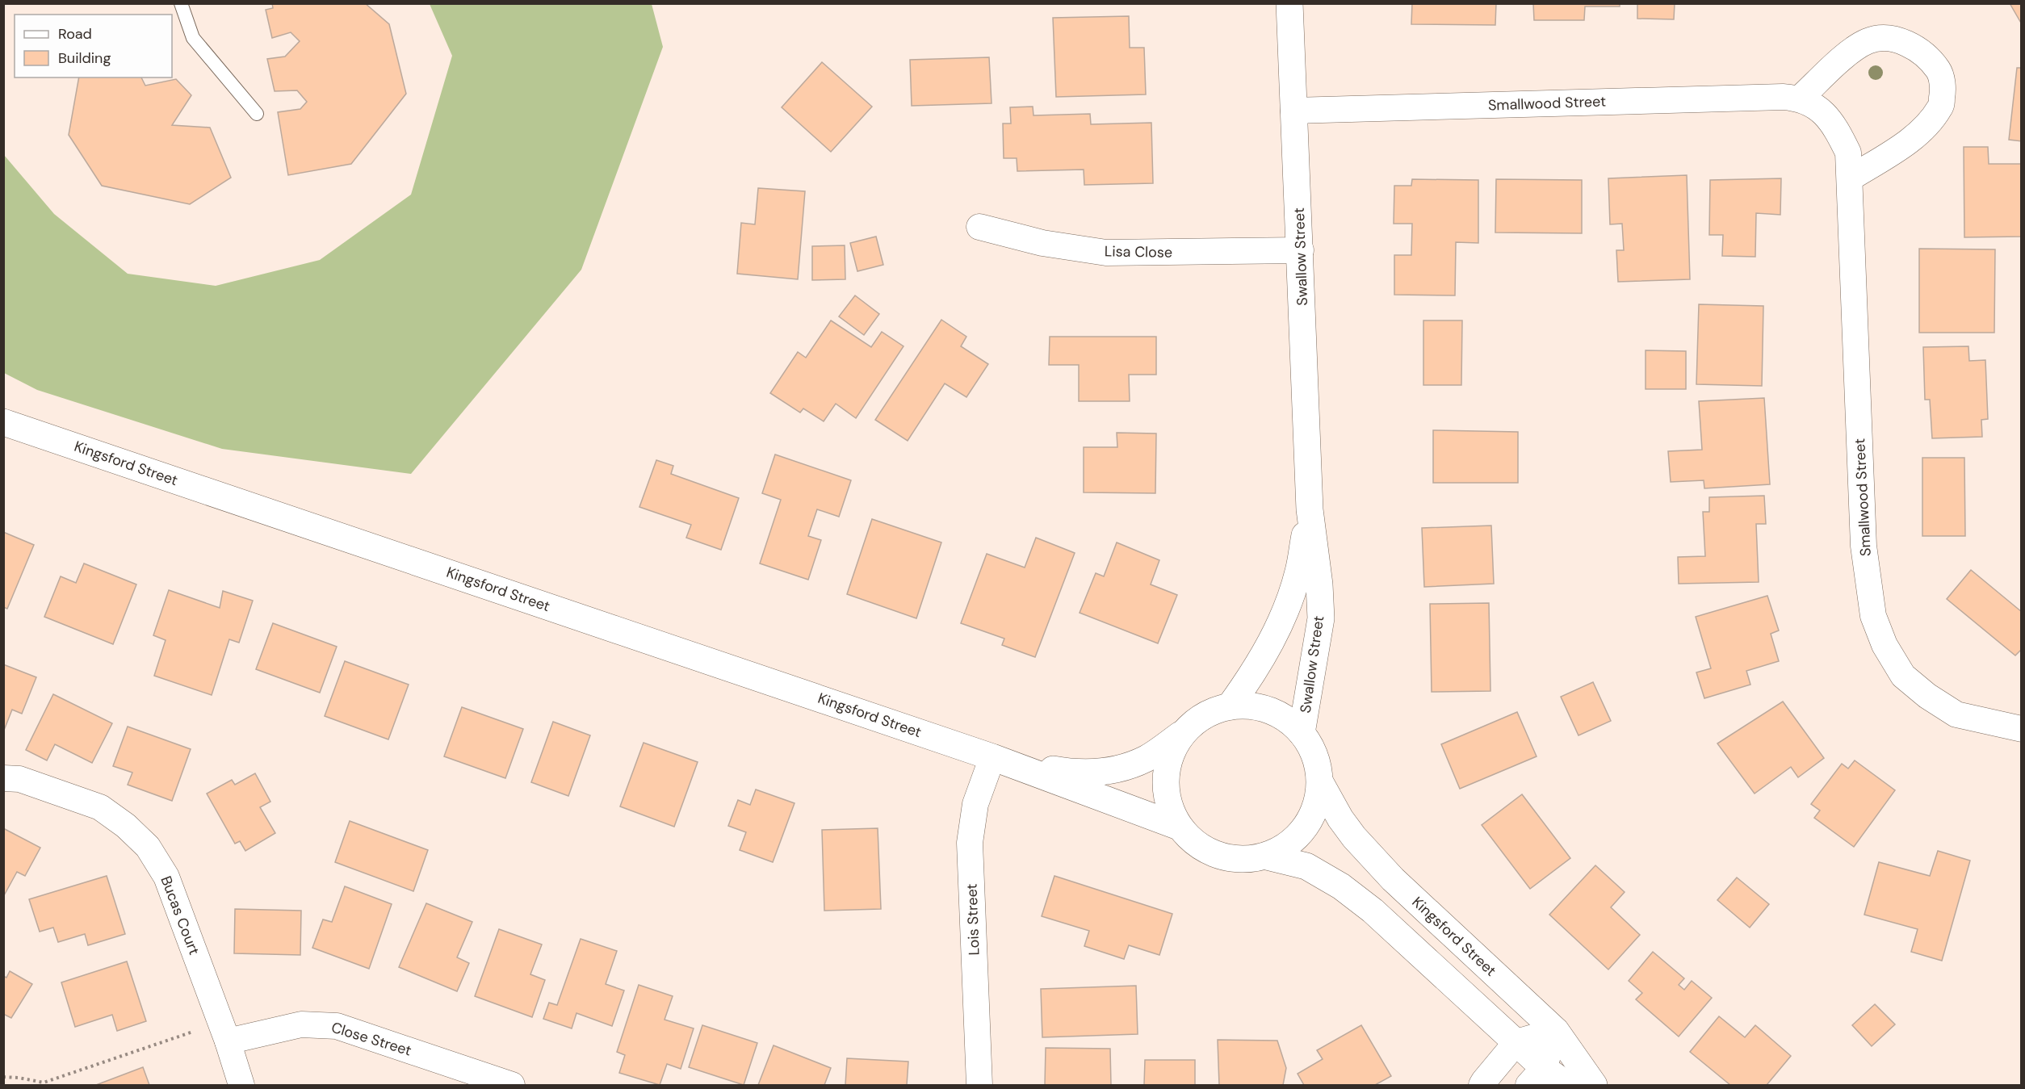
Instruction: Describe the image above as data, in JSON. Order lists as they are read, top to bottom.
{
  "streets": {
    "street": [
      "Smallwood Street",
      "Lisa Close",
      "Swallow Street",
      "Kingsford Street",
      "Bucas Court",
      "Lois Street",
      "Close Street"
    ]
  },
  "crossings": [
    ["Smallwood Street", "Swallow Street"],
    ["Lisa Close", "Swallow Street"],
    ["Swallow Street", "Kingsford Street"],
    ["Kingsford Street", "Lois Street"],
    ["Bucas Court", "Close Street"]
  ],
  "legend": ["Road", "Building"]
}
